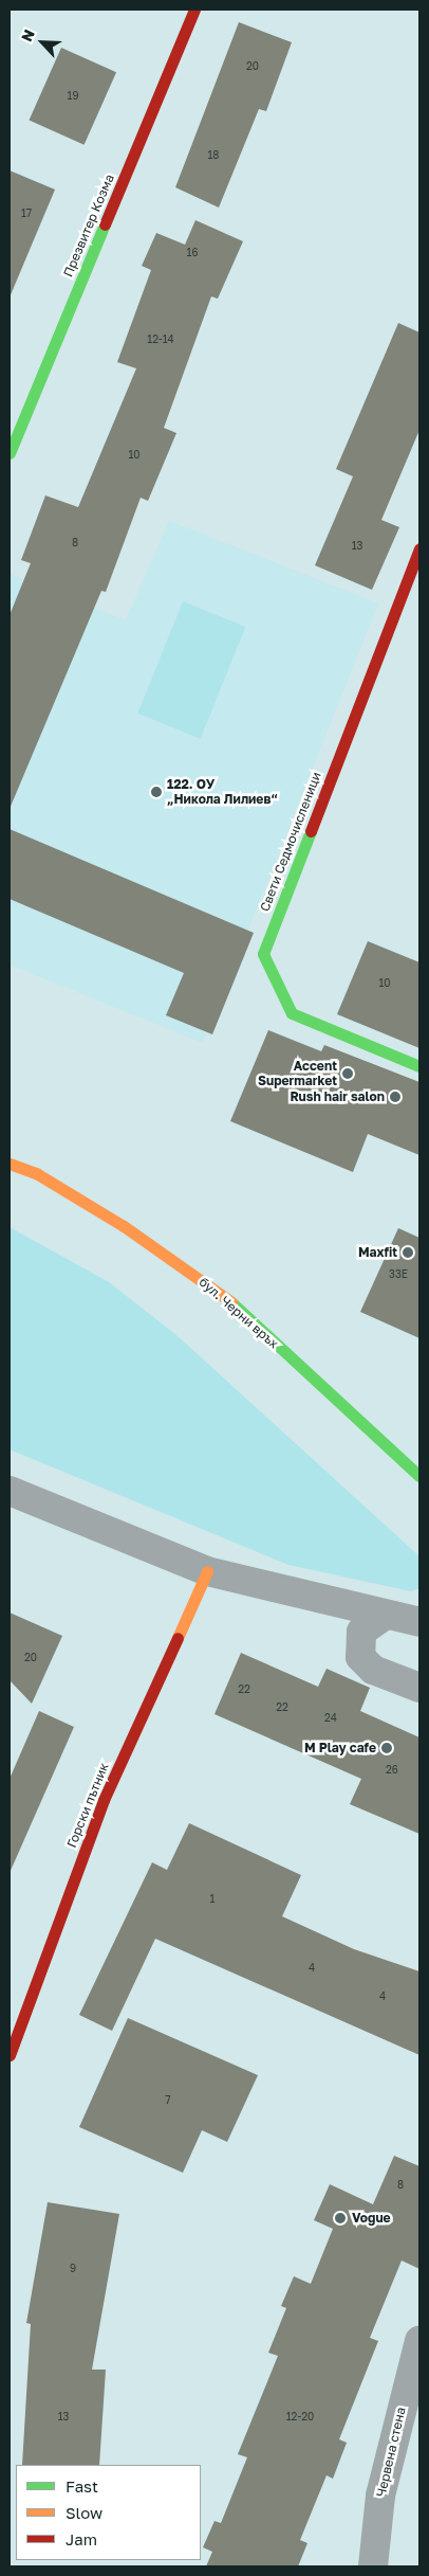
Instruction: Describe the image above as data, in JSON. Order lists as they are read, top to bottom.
{
  "streets": {
    "street": [
      "Презвитер Козма",
      "Свети Седмочисленици",
      "бул. Черни връх",
      "Горски пътник",
      "Червена стена"
    ]
  },
  "places": [
    "122. ОУ „Никола Лилиев“",
    "Accent Supermarket",
    "Rush hair salon",
    "Maxfit",
    "M Play cafe",
    "Vogue"
  ],
  "house_numbers": [
    "20",
    "19",
    "18",
    "17",
    "16",
    "12-14",
    "10",
    "8",
    "13",
    "10",
    "33E",
    "20",
    "22",
    "22",
    "24",
    "26",
    "1",
    "4",
    "4",
    "7",
    "8",
    "9",
    "13",
    "12-20"
  ],
  "legend": ["Fast", "Slow", "Jam"],
  "north": "top left"
}
